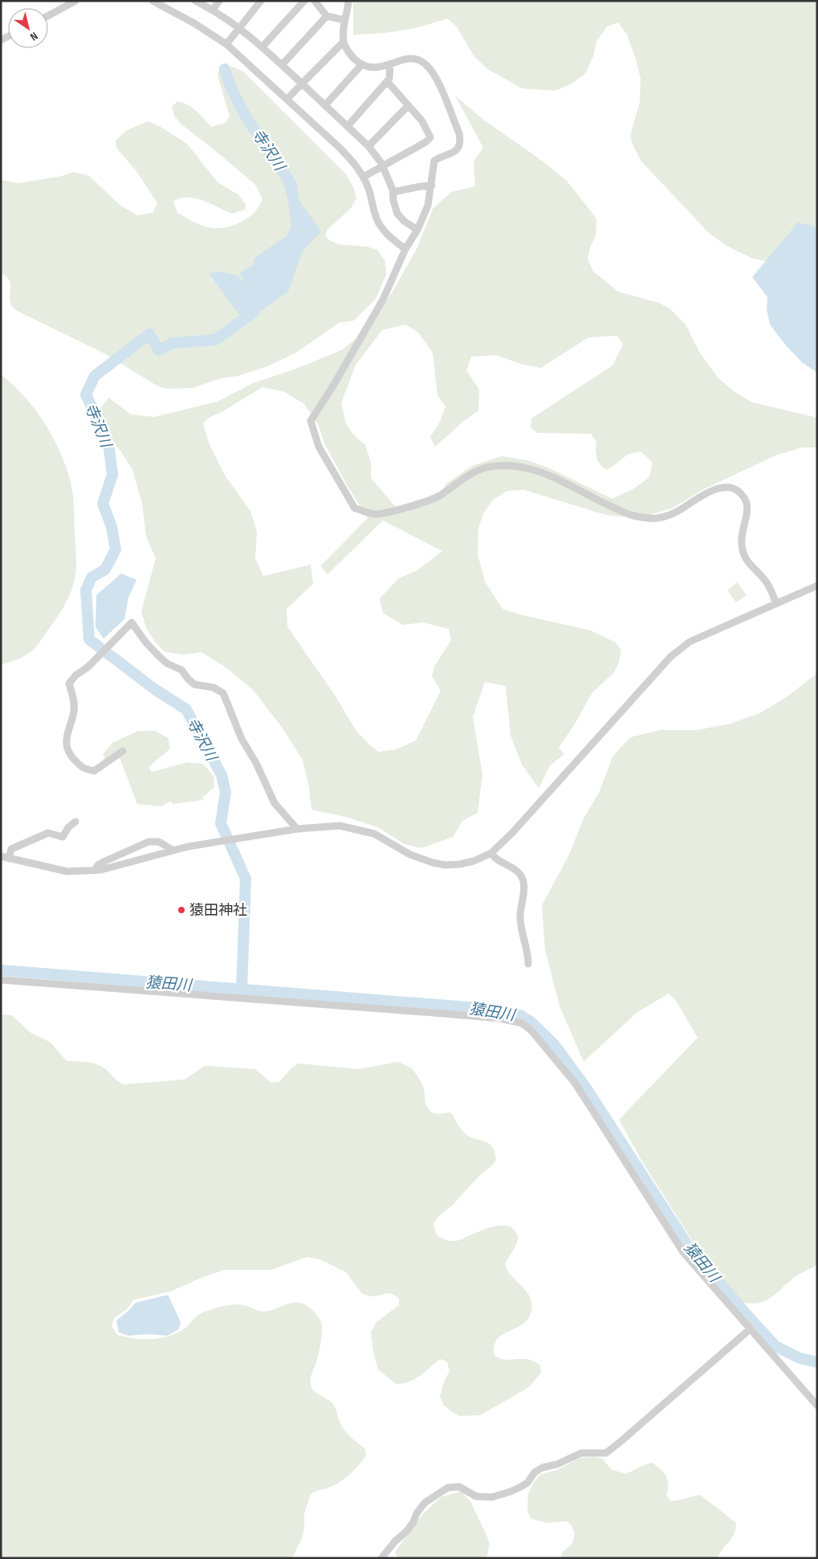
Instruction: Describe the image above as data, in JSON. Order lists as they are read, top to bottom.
{
  "water": ["寺沢川", "猿田川"],
  "places": ["猿田神社"],
  "north": "bottom right"
}
